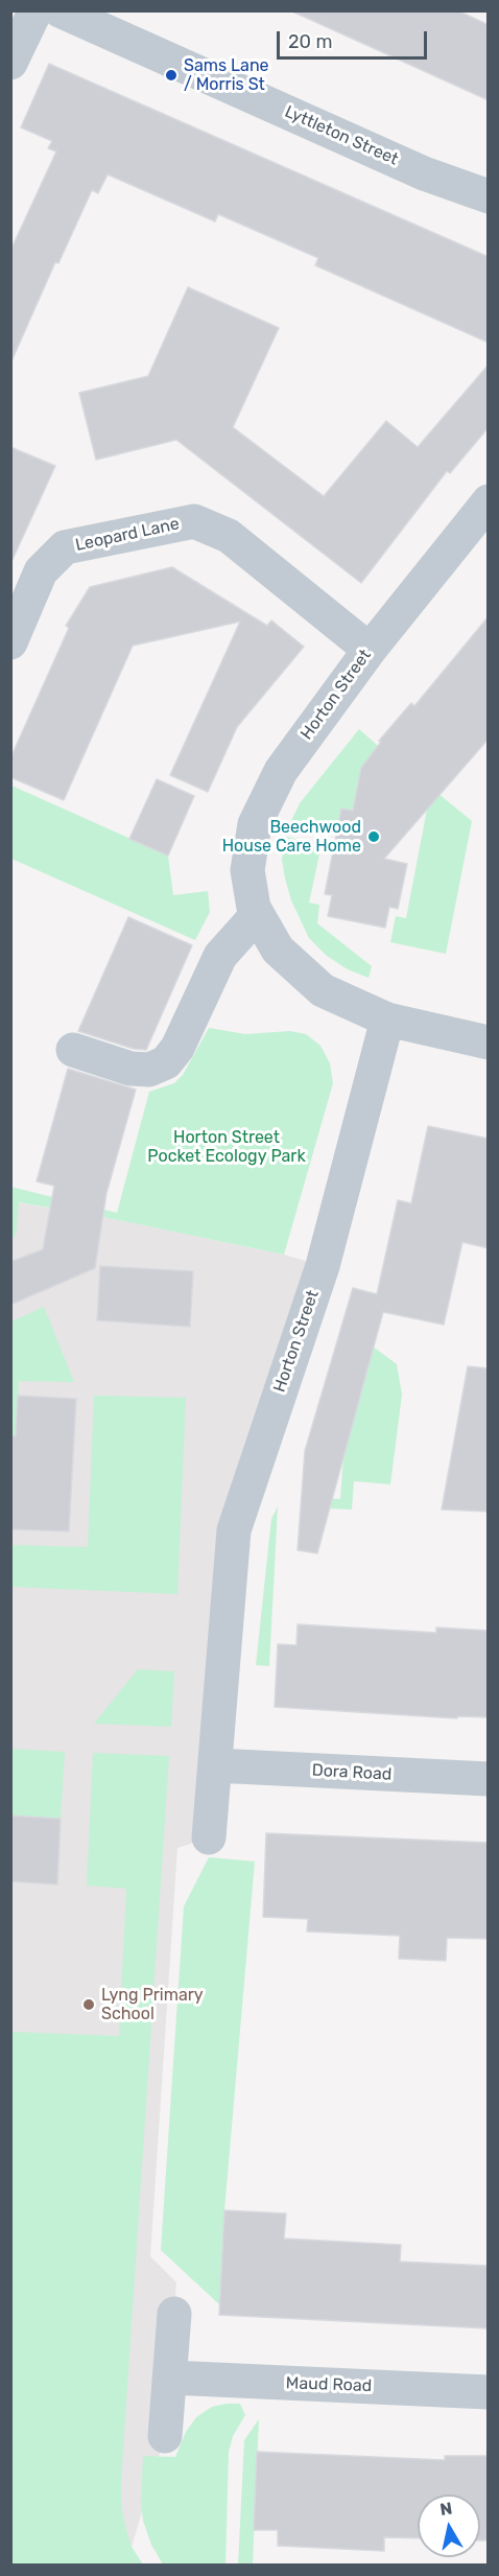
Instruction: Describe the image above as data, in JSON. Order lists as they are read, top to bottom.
{
  "streets": {
    "street": [
      "Lyttleton Street",
      "Leopard Lane",
      "Horton Street",
      "Dora Road",
      "Maud Road"
    ]
  },
  "crossings": [
    ["Leopard Lane", "Horton Street"],
    ["Horton Street", "Dora Road"]
  ],
  "parks": ["Horton Street Pocket Ecology Park"],
  "places": ["Sams Lane / Morris St", "Beechwood House Care Home", "Lyng Primary School"],
  "scale_bar": "20 m",
  "north": "top"
}
